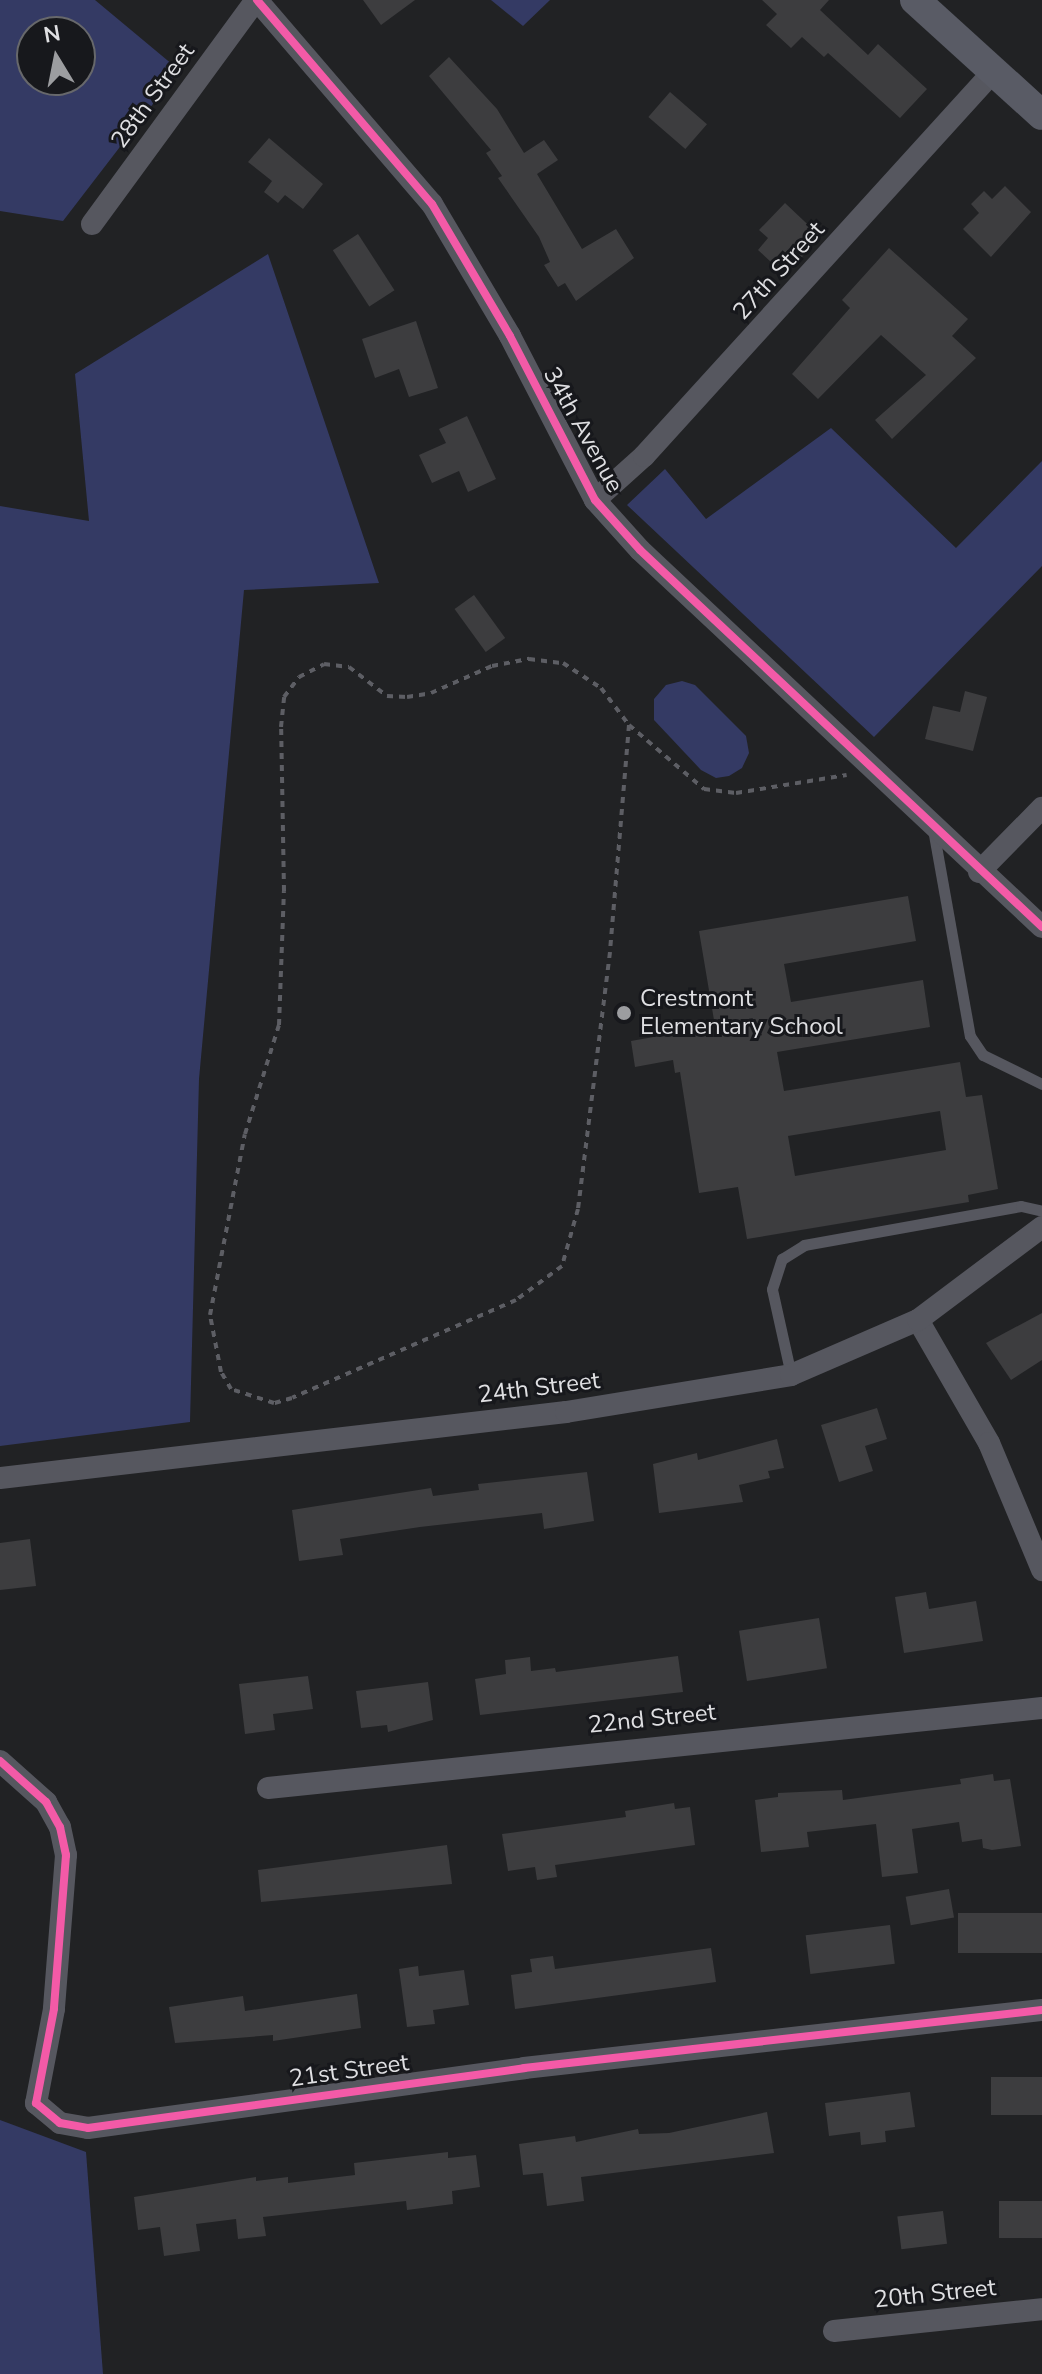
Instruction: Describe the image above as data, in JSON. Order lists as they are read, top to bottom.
{
  "streets": {
    "street": [
      "28th Street",
      "27th Street",
      "34th Avenue",
      "24th Street",
      "22nd Street",
      "21st Street",
      "20th Street"
    ]
  },
  "crossings": [
    ["28th Street", "34th Avenue"],
    ["27th Street", "34th Avenue"]
  ],
  "places": ["Crestmont Elementary School"],
  "north": "top"
}
